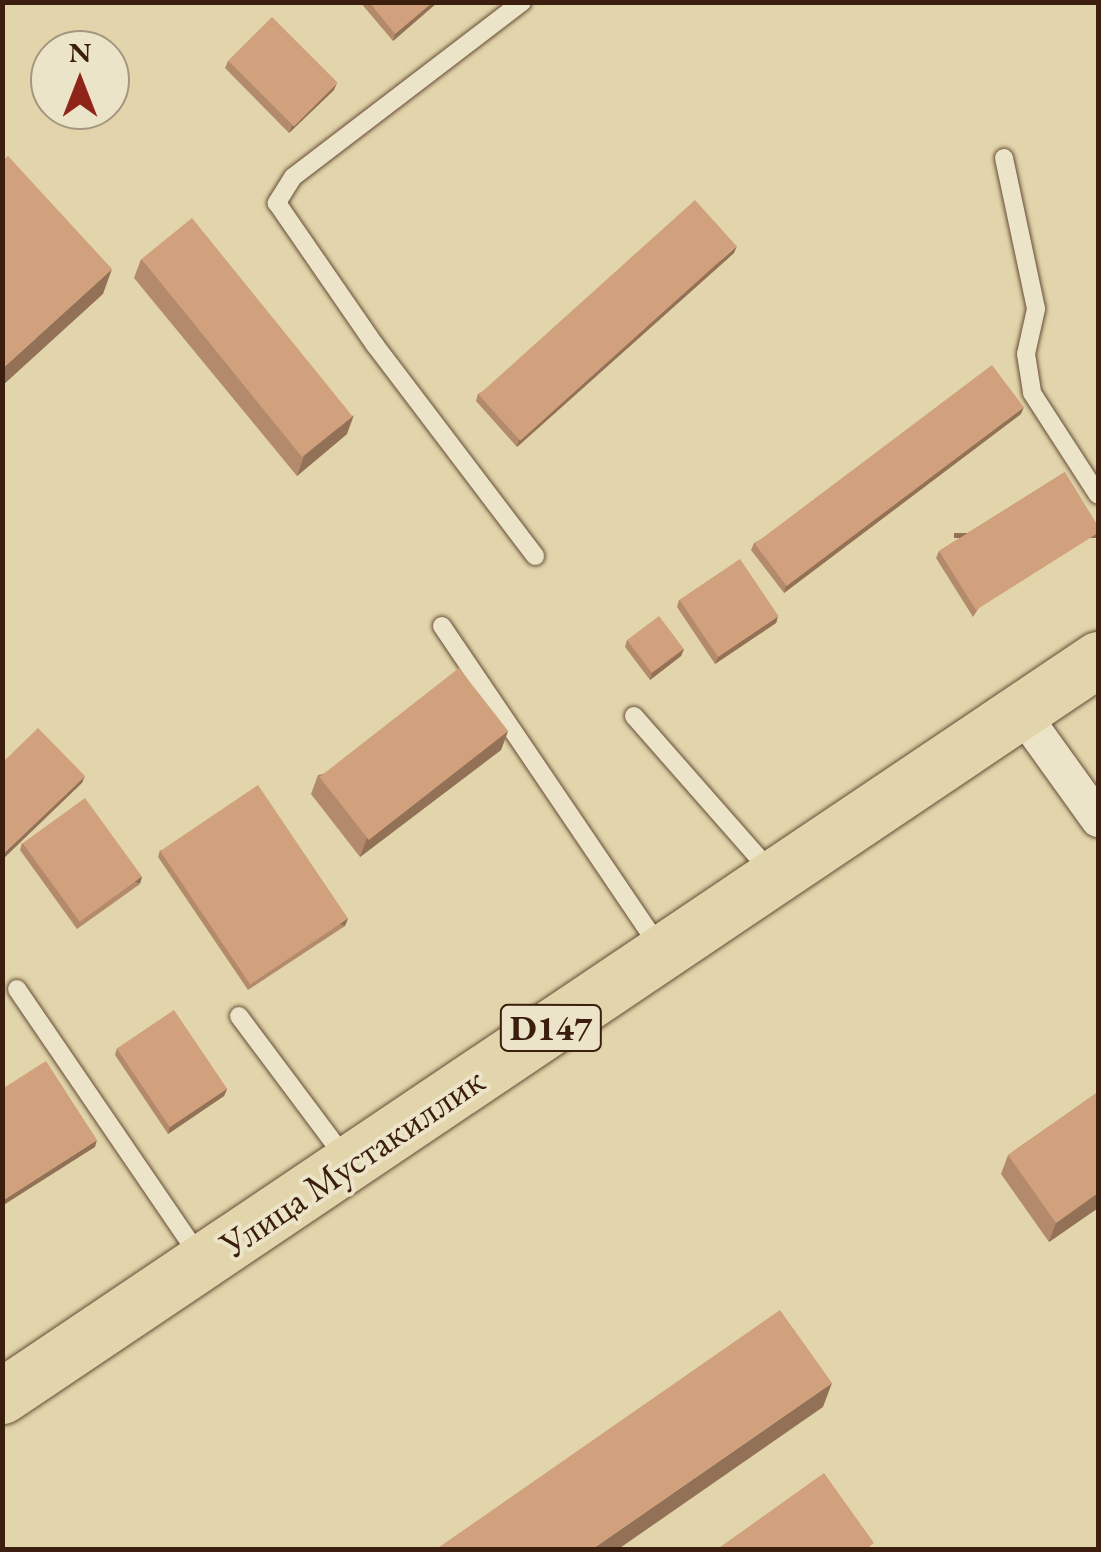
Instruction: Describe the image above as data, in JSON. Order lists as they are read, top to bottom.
{
  "streets": {
    "main road": ["D147", "Улица Мустакиллик"]
  },
  "north": "top"
}
